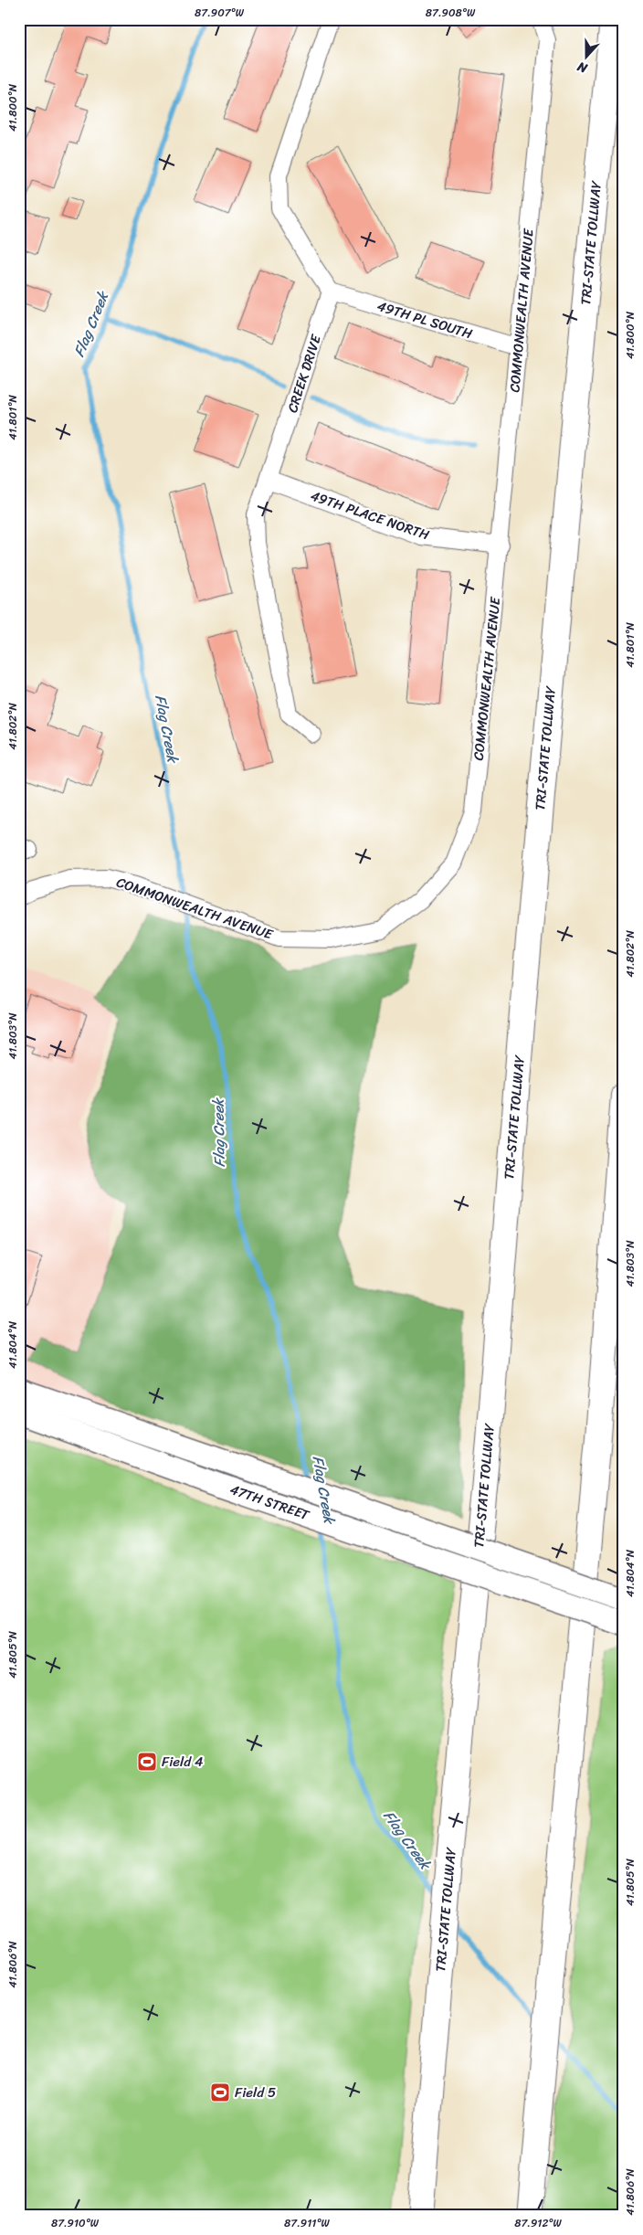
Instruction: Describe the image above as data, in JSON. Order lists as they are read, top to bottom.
{
  "streets": {
    "highway": ["TRI-STATE TOLLWAY"],
    "main road": ["47TH STREET"],
    "street": [
      "COMMONWEALTH AVENUE",
      "49TH PL SOUTH",
      "CREEK DRIVE",
      "49TH PLACE NORTH"
    ]
  },
  "crossings": [
    ["COMMONWEALTH AVENUE", "49TH PL SOUTH"],
    ["COMMONWEALTH AVENUE", "49TH PLACE NORTH"],
    ["49TH PL SOUTH", "CREEK DRIVE"],
    ["CREEK DRIVE", "49TH PLACE NORTH"]
  ],
  "water": ["Flag Creek"],
  "places": {
    "sports": ["Field 4", "Field 5"]
  },
  "north": "bottom",
  "coordinates": [
    "87.907°W",
    "87.908°W",
    "41.800°N",
    "41.801°N",
    "41.802°N",
    "41.803°N",
    "41.804°N",
    "41.805°N",
    "41.806°N",
    "87.910°W",
    "87.911°W",
    "87.912°W"
  ]
}
